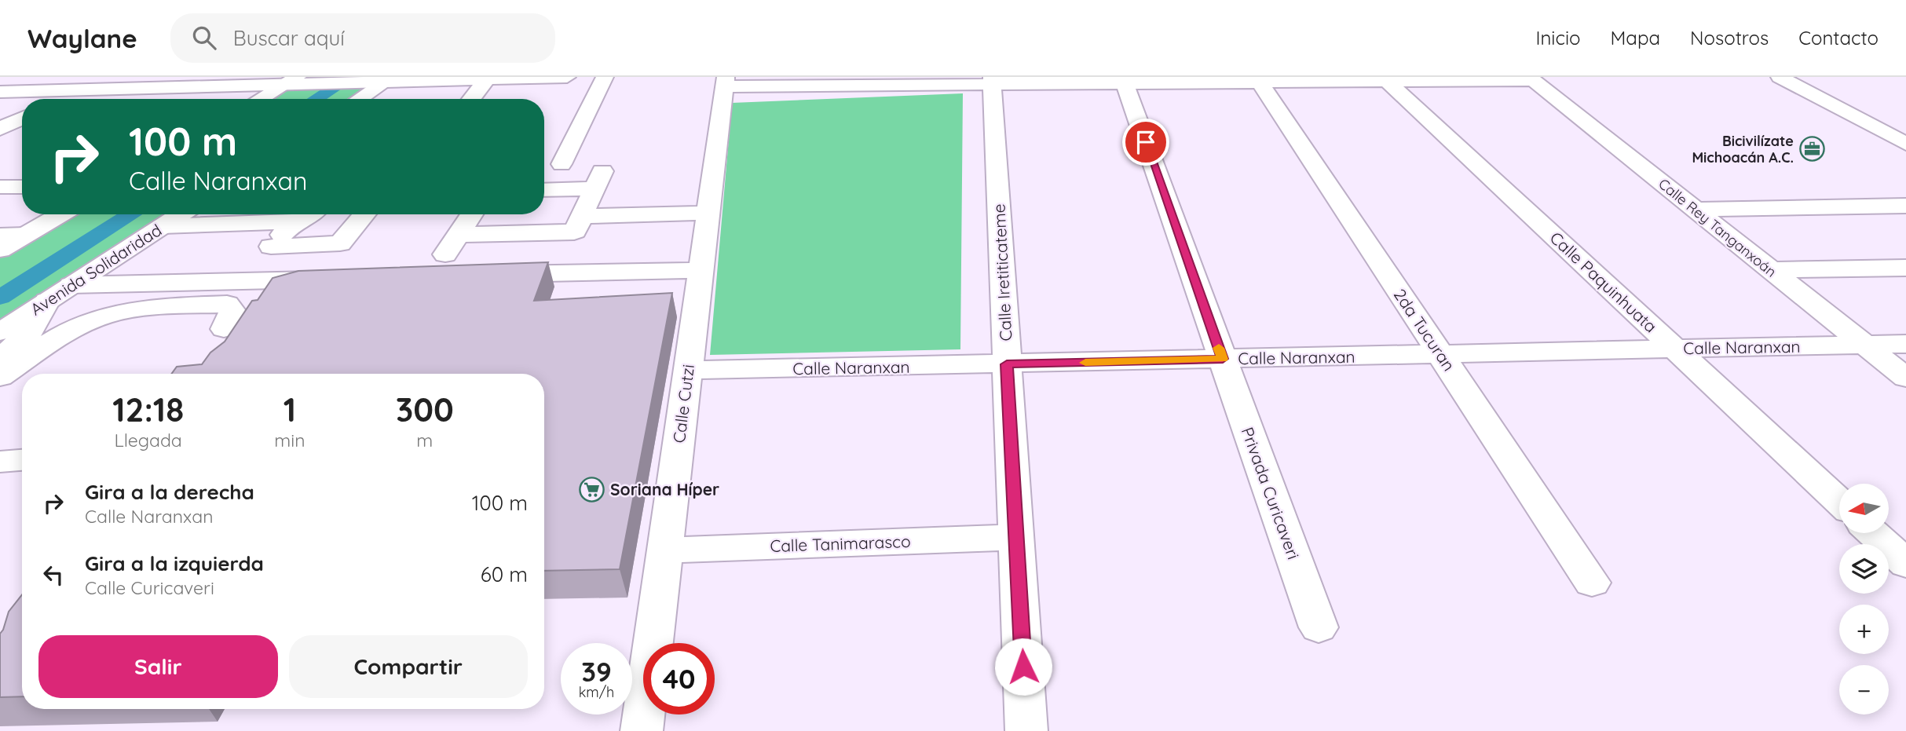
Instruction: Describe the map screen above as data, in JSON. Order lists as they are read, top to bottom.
{
  "streets": {
    "street": [
      "Calle Rey Tanganxoán",
      "Avenida Solidaridad",
      "Calle Iretiticateme",
      "Calle Paquinhuata",
      "2da Tucuran",
      "Calle Naranxan",
      "Calle Cutzi",
      "Privada Curicaveri",
      "Calle Tanimarasco"
    ]
  },
  "crossings": [
    ["Calle Rey Tanganxoán", "Calle Naranxan"],
    ["Calle Iretiticateme", "Calle Naranxan"],
    ["Calle Iretiticateme", "Calle Tanimarasco"],
    ["Calle Paquinhuata", "Calle Naranxan"],
    ["2da Tucuran", "Calle Naranxan"],
    ["Calle Naranxan", "Calle Cutzi"],
    ["Calle Naranxan", "Privada Curicaveri"],
    ["Calle Cutzi", "Calle Tanimarasco"]
  ],
  "places": {
    "office": ["Bicivilízate Michoacán A.C."],
    "supermarket": ["Soriana Híper"]
  },
  "north": "left",
  "page": {
    "header": "Waylane",
    "search": "Buscar aquí",
    "nav": [
      "Inicio",
      "Mapa",
      "Nosotros",
      "Contacto"
    ],
    "turn": ["100 m", "Calle Naranxan"],
    "eta": [
      "12:18",
      "Llegada",
      "1",
      "min",
      "300",
      "m"
    ],
    "list": [
      {
        "name": "Gira a la derecha",
        "note": "Calle Naranxan",
        "value": "100 m"
      },
      {
        "name": "Gira a la izquierda",
        "note": "Calle Curicaveri",
        "value": "60 m"
      }
    ],
    "map_buttons": ["+", "−"],
    "buttons": ["Salir", "Compartir"],
    "speed": "39 km/h",
    "limit": "40"
  }
}
